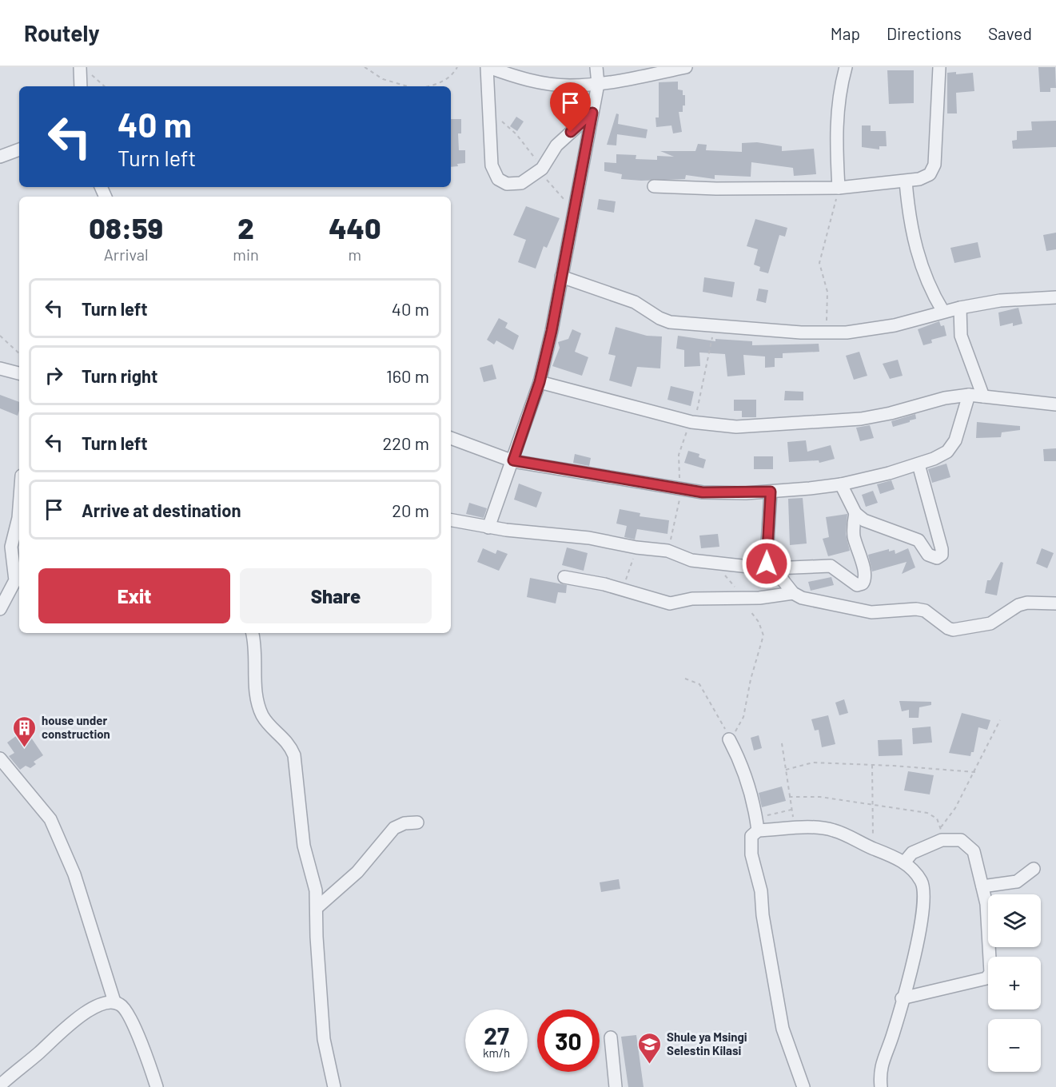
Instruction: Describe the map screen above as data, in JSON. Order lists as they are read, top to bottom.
{
  "places": {
    "building": ["house under construction"],
    "school or university": ["Shule ya Msingi Selestin Kilasi"]
  },
  "page": {
    "header": "Routely",
    "nav": ["Map", "Directions", "Saved"],
    "turn": ["40 m", "Turn left"],
    "eta": [
      "08:59",
      "Arrival",
      "2",
      "min",
      "440",
      "m"
    ],
    "list": [
      {
        "name": "Turn left",
        "value": "40 m"
      },
      {
        "name": "Turn right",
        "value": "160 m"
      },
      {
        "name": "Turn left",
        "value": "220 m"
      },
      {
        "name": "Arrive at destination",
        "value": "20 m"
      }
    ],
    "buttons": ["Exit", "Share"],
    "map_buttons": ["+", "−"],
    "speed": "27 km/h",
    "limit": "30"
  }
}
